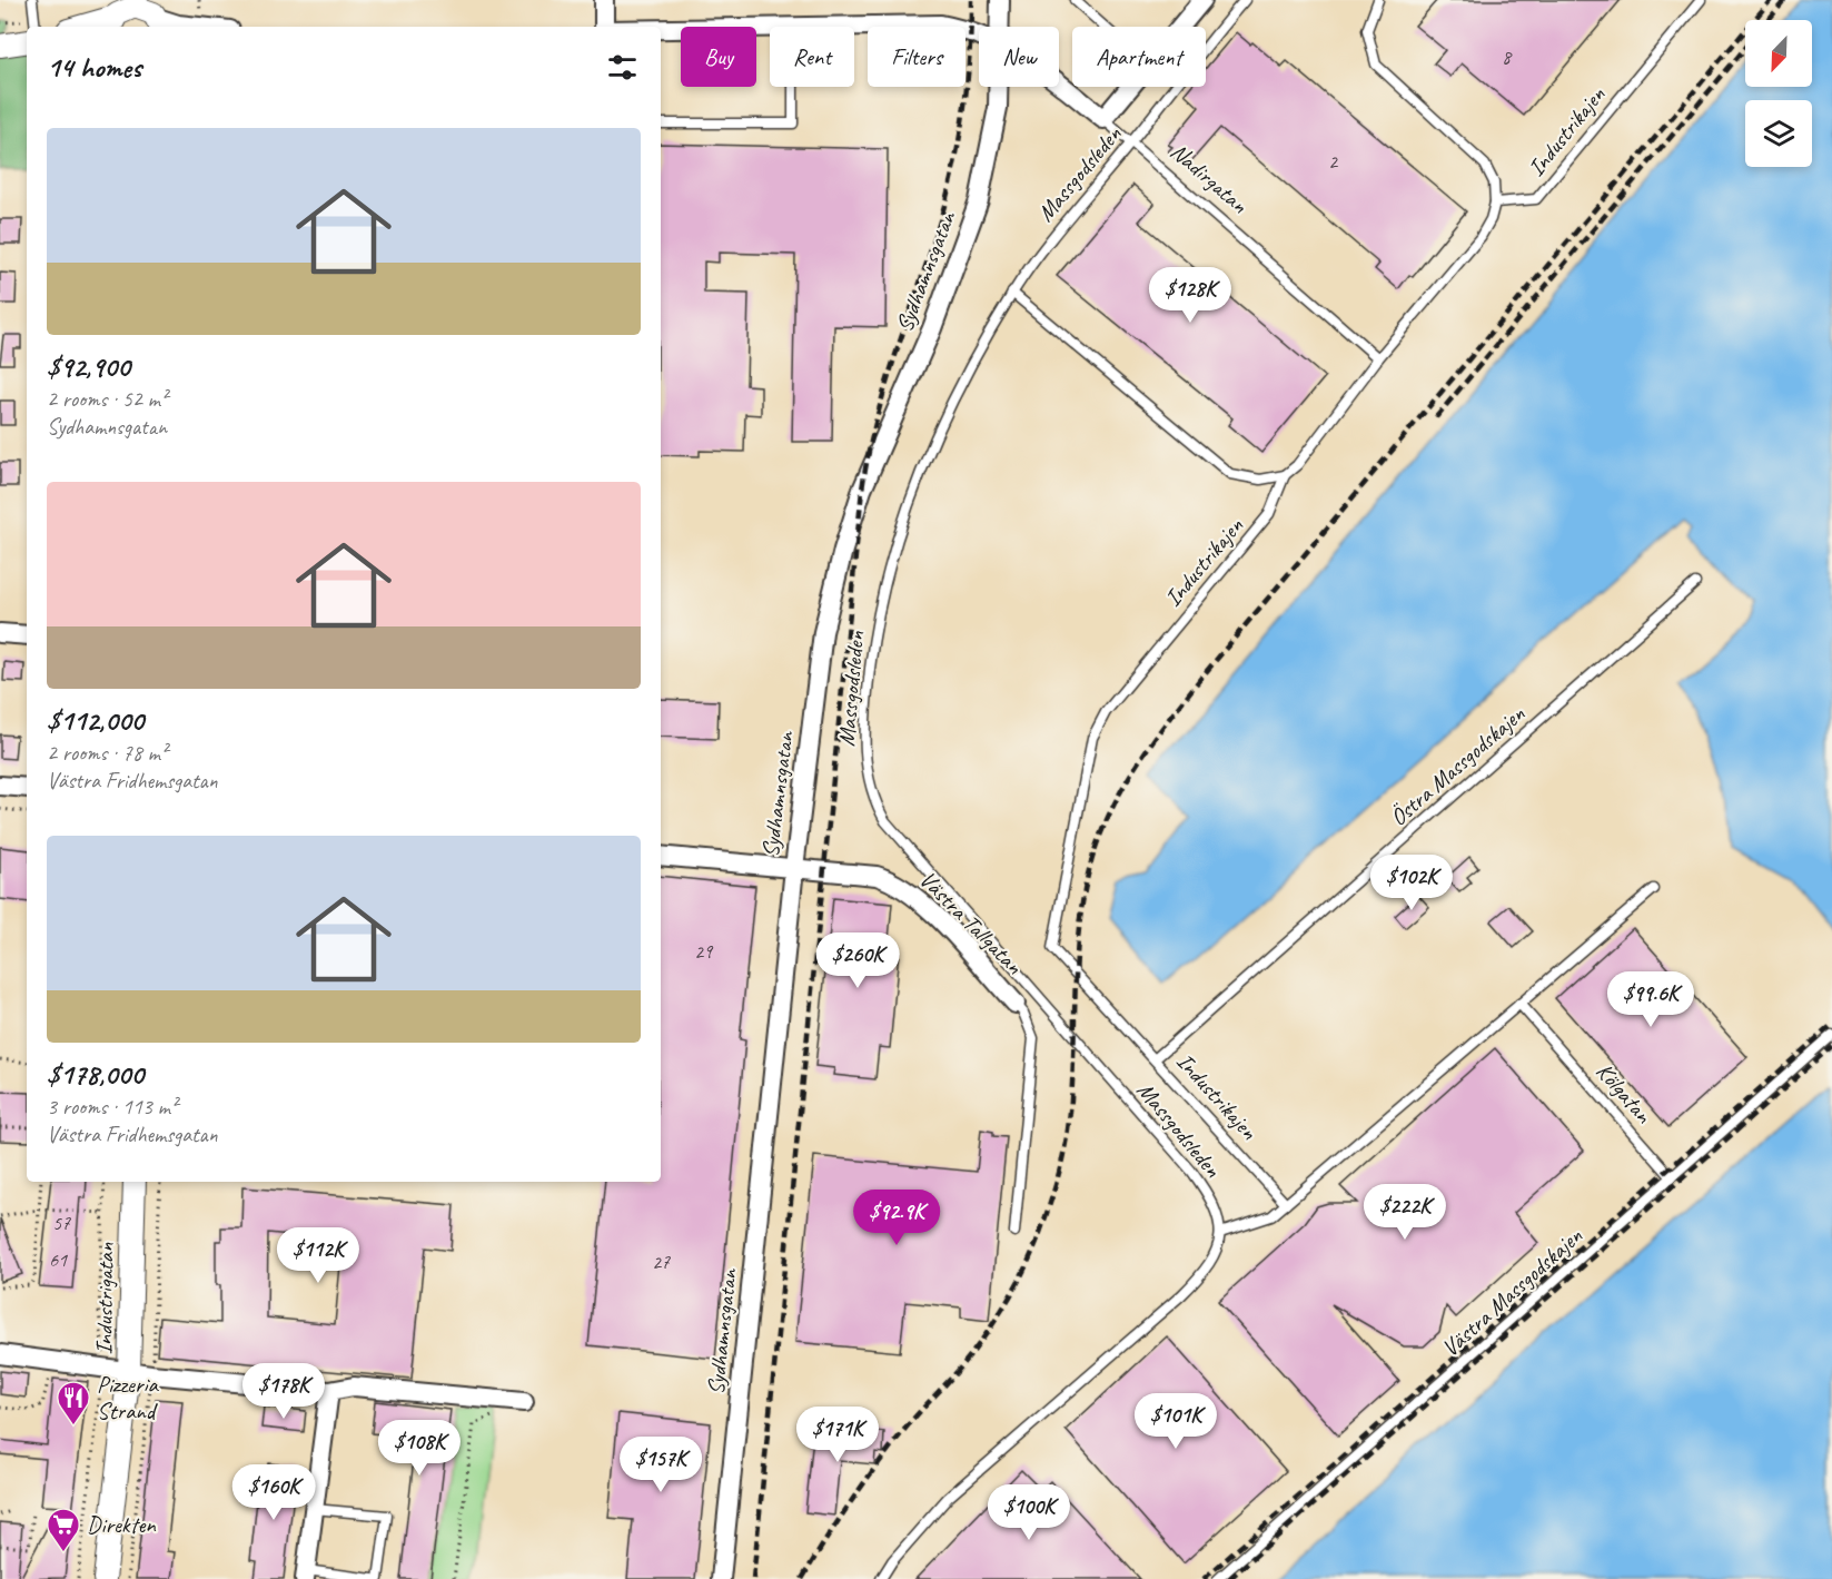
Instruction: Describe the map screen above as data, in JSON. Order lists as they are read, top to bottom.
{
  "streets": {
    "street": [
      "Nadirgatan",
      "Sydhamnsgatan",
      "Västra Tallgatan",
      "Industrigatan"
    ],
    "lane": [
      "Industrikajen",
      "Massgodsleden",
      "Östra Massgodskajen",
      "Kölgatan",
      "Västra Massgodskajen"
    ]
  },
  "crossings": [
    ["Industrikajen", "Nadirgatan"],
    ["Industrikajen", "Östra Massgodskajen"],
    ["Massgodsleden", "Nadirgatan"],
    ["Sydhamnsgatan", "Västra Tallgatan"],
    ["Kölgatan", "Västra Massgodskajen"]
  ],
  "places": {
    "restaurant": ["Pizzeria Strand"],
    "supermarket": ["Direkten"]
  },
  "house_numbers": [
    "8",
    "2",
    "29",
    "57",
    "61",
    "27"
  ],
  "north": "bottom left",
  "page": {
    "chip": [
      "Buy",
      "Rent",
      "Filters",
      "New",
      "Apartment"
    ],
    "heading": "14 homes",
    "list": [
      {
        "name": "$92,900",
        "note": "2 rooms · 52 m² · Sydhamnsgatan"
      },
      {
        "name": "$112,000",
        "note": "2 rooms · 78 m² · Västra Fridhemsgatan"
      },
      {
        "name": "$178,000",
        "note": "3 rooms · 113 m² · Västra Fridhemsgatan"
      }
    ],
    "price": [
      "$128K",
      "$102K",
      "$260K",
      "$99.6K",
      "$222K",
      "$92.9K",
      "$112K",
      "$178K",
      "$101K",
      "$171K",
      "$108K",
      "$157K",
      "$160K",
      "$100K"
    ]
  }
}
